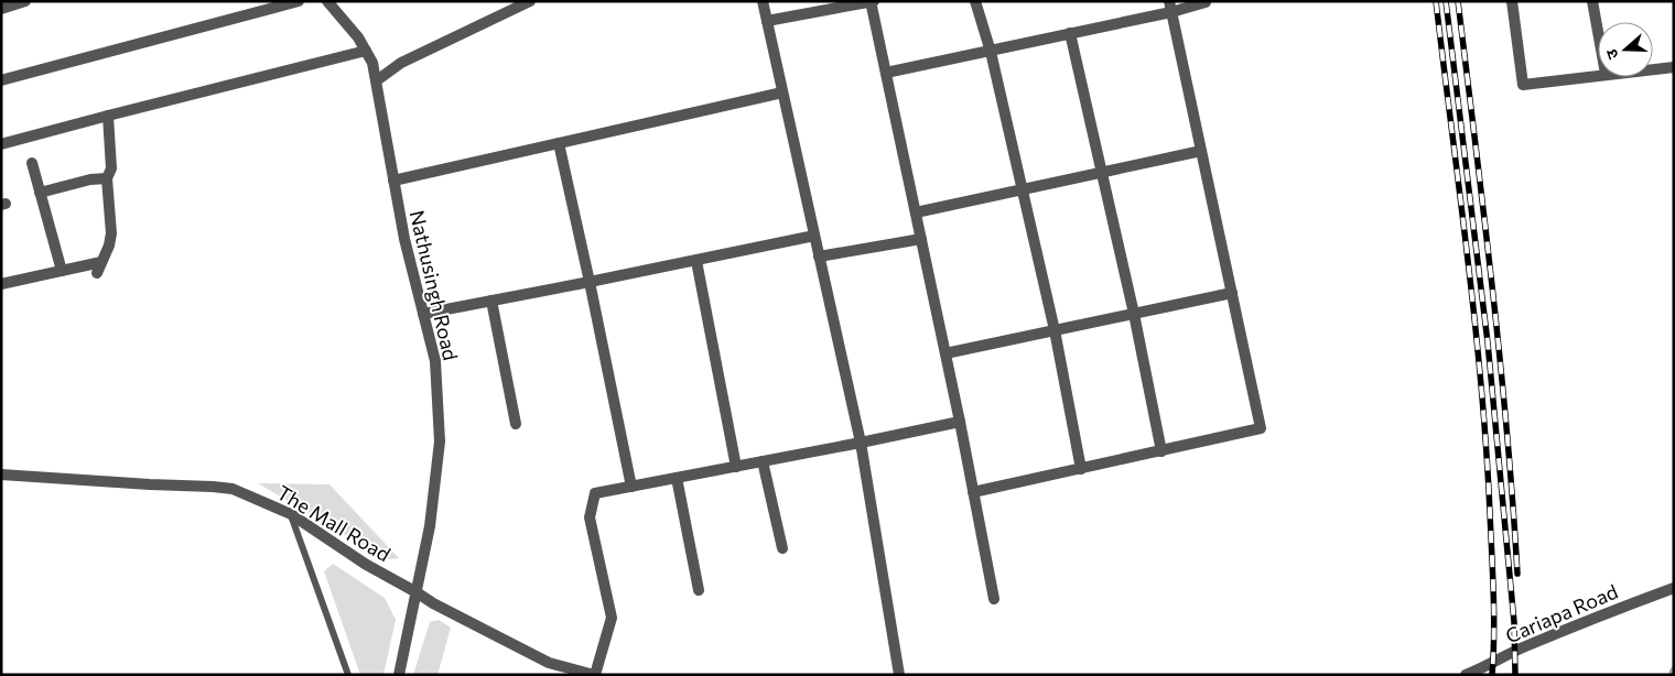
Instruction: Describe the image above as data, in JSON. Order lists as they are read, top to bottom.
{
  "streets": {
    "street": ["Nathusingh Road", "The Mall Road", "Cariapa Road"]
  },
  "crossings": [
    ["Nathusingh Road", "The Mall Road"]
  ],
  "north": "left"
}
